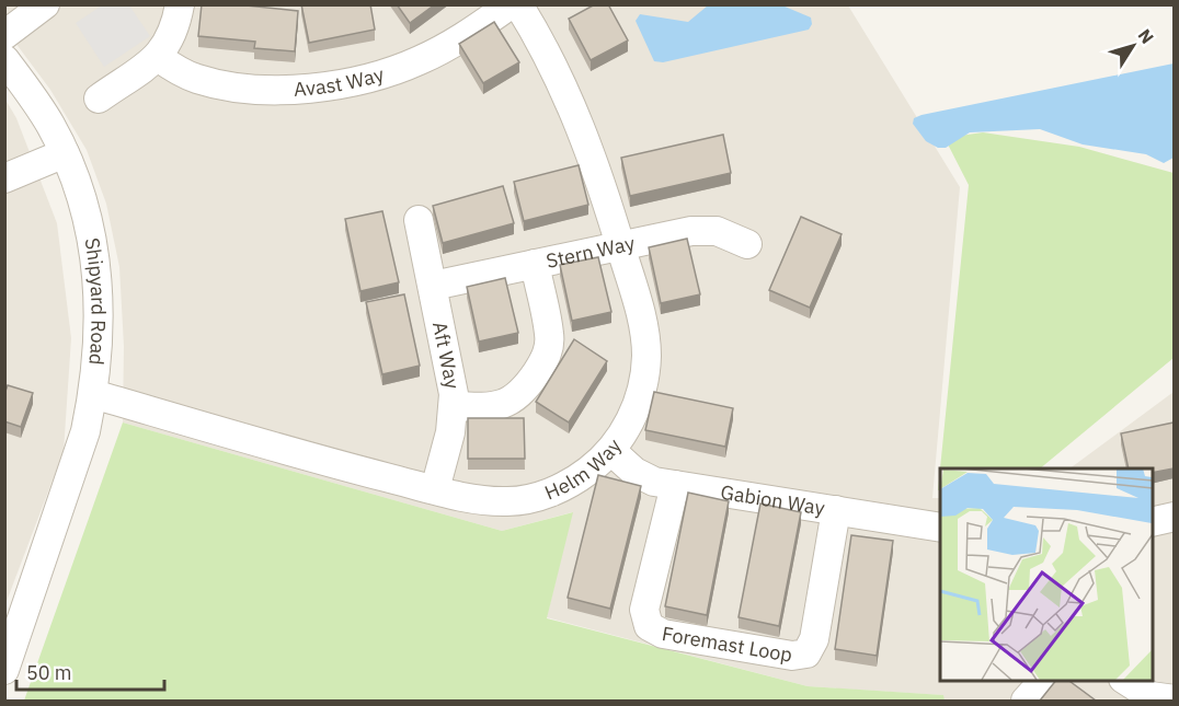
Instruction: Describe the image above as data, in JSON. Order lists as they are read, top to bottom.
{
  "streets": {
    "street": [
      "Avast Way",
      "Stern Way",
      "Shipyard Road",
      "Aft Way",
      "Helm Way",
      "Gabion Way",
      "Foremast Loop"
    ]
  },
  "crossings": [
    ["Stern Way", "Aft Way"],
    ["Stern Way", "Helm Way"],
    ["Shipyard Road", "Helm Way"],
    ["Aft Way", "Helm Way"],
    ["Helm Way", "Gabion Way"],
    ["Gabion Way", "Foremast Loop"]
  ],
  "scale_bar": "50 m",
  "north": "top right"
}
